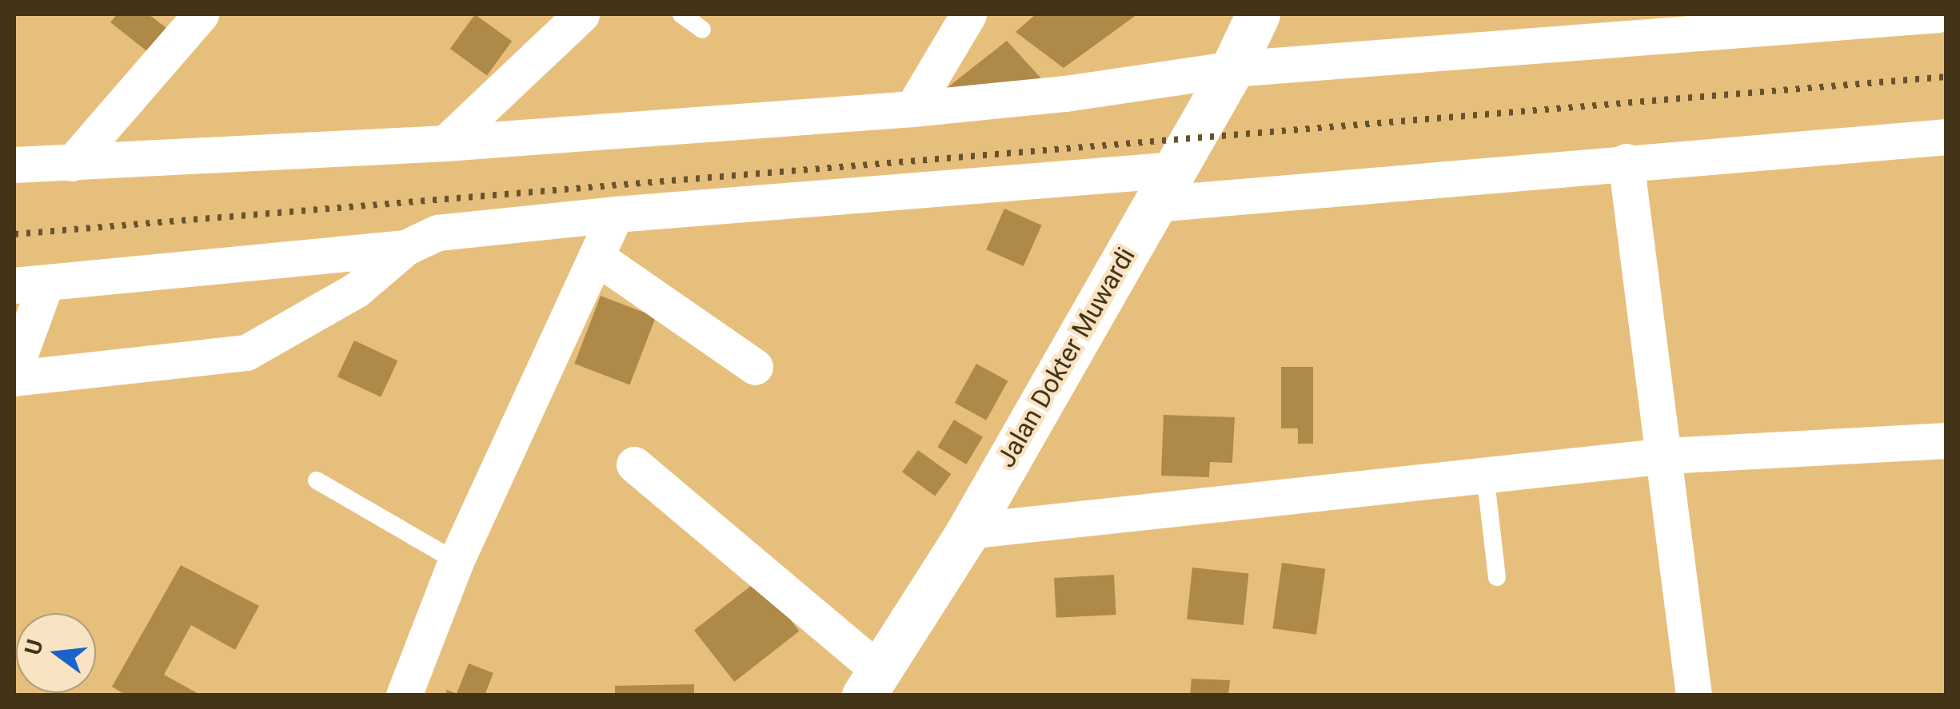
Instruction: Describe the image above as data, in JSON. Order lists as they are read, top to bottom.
{
  "streets": {
    "main road": ["Jalan Dokter Muwardi"]
  },
  "north": "left"
}
